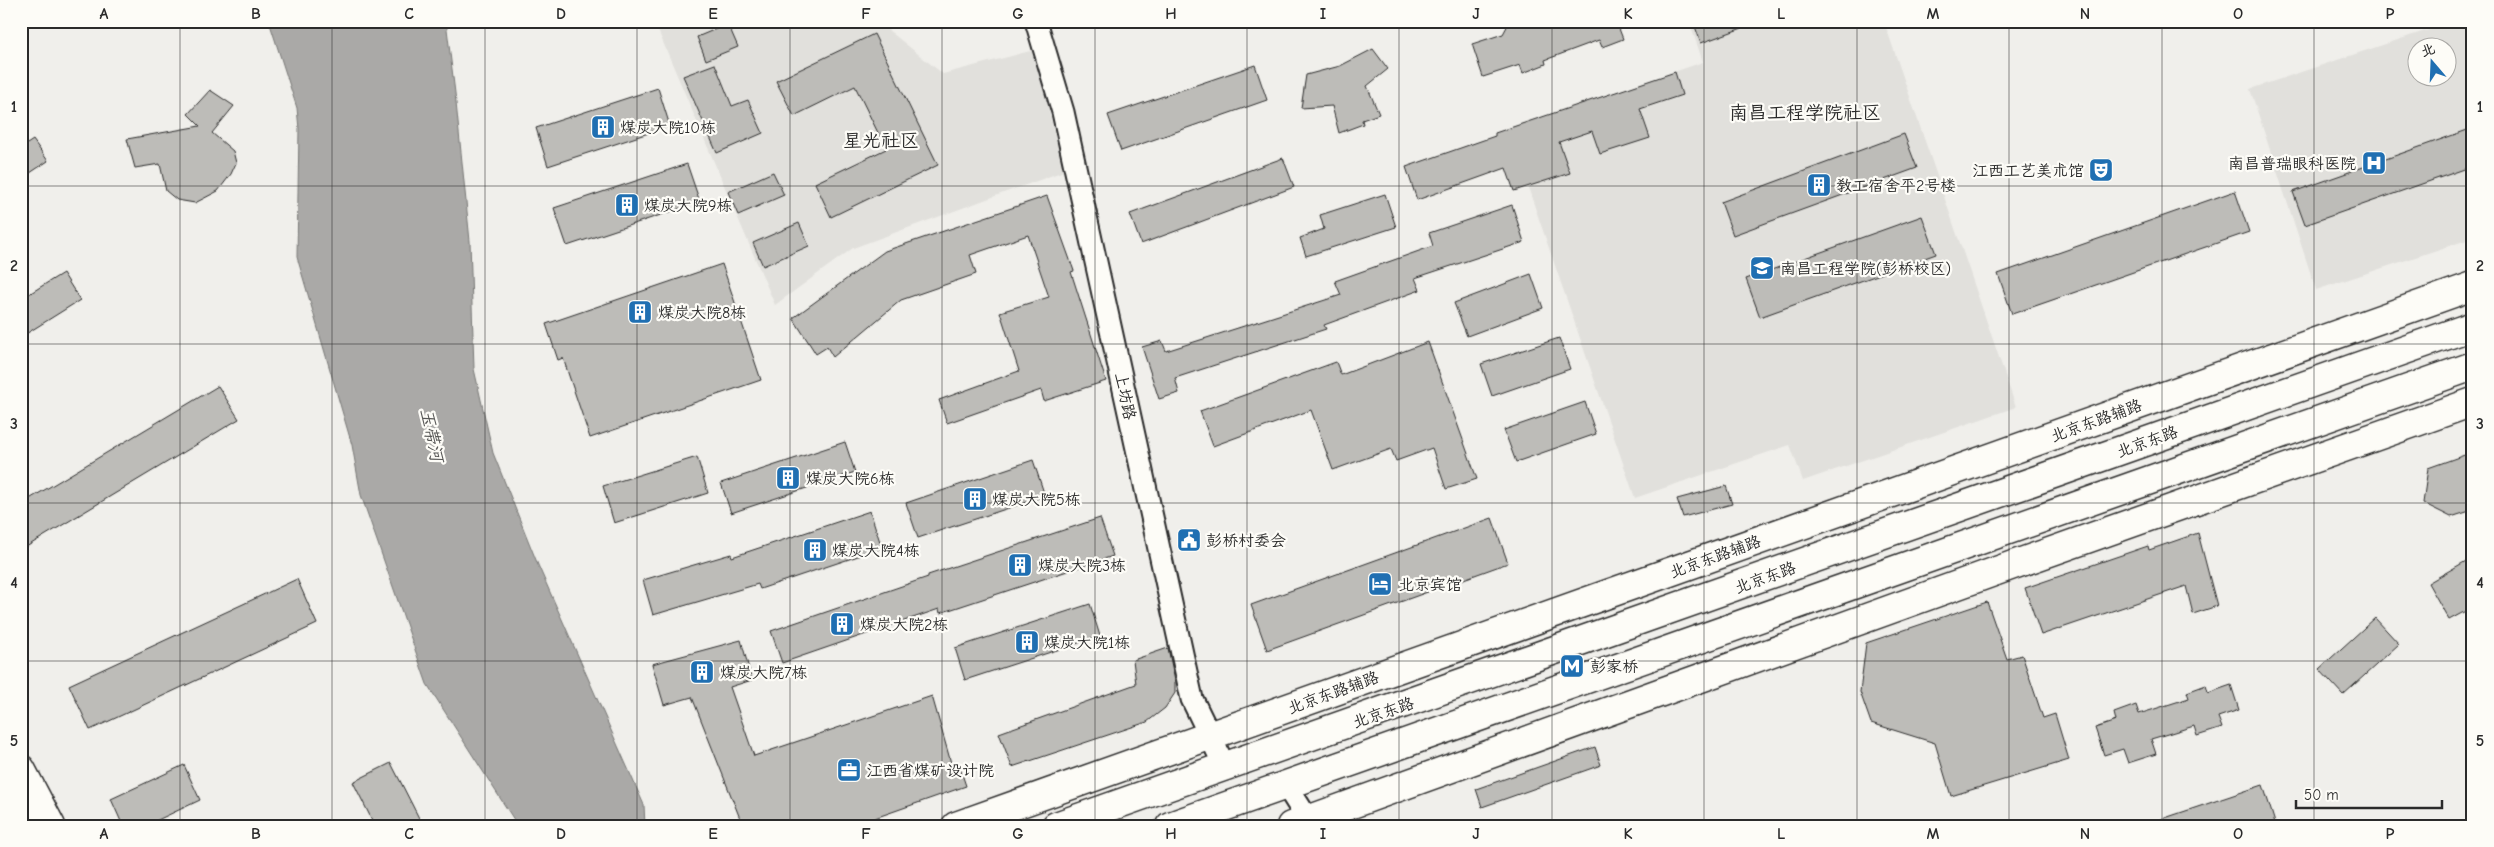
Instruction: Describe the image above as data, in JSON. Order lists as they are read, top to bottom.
{
  "streets": {
    "main road": ["北京东路辅路", "北京东路"],
    "street": ["上坊路"]
  },
  "crossings": [
    ["上坊路", "北京东路辅路"],
    ["上坊路", "北京东路"]
  ],
  "districts": ["南昌工程学院社区", "星光社区"],
  "water": ["玉带河"],
  "places": {
    "building": [
      "煤炭大院10栋",
      "教工宿舍平2号楼",
      "煤炭大院9栋",
      "煤炭大院8栋",
      "煤炭大院6栋",
      "煤炭大院5栋",
      "煤炭大院4栋",
      "煤炭大院3栋",
      "煤炭大院2栋",
      "煤炭大院1栋",
      "煤炭大院7栋"
    ],
    "hospital": ["南昌普瑞眼科医院"],
    "theatre": ["江西工艺美术馆"],
    "school or university": ["南昌工程学院(彭桥校区)"],
    "public building": ["彭桥村委会"],
    "hotel": ["北京宾馆"],
    "metro station": ["彭家桥"],
    "office": ["江西省煤矿设计院"]
  },
  "scale_bar": "50 m",
  "north": "top",
  "grid": {
    "columns": [
      "A",
      "B",
      "C",
      "D",
      "E",
      "F",
      "G",
      "H",
      "I",
      "J",
      "K",
      "L",
      "M",
      "N",
      "O",
      "P"
    ],
    "rows": [
      "1",
      "2",
      "3",
      "4",
      "5"
    ]
  }
}
